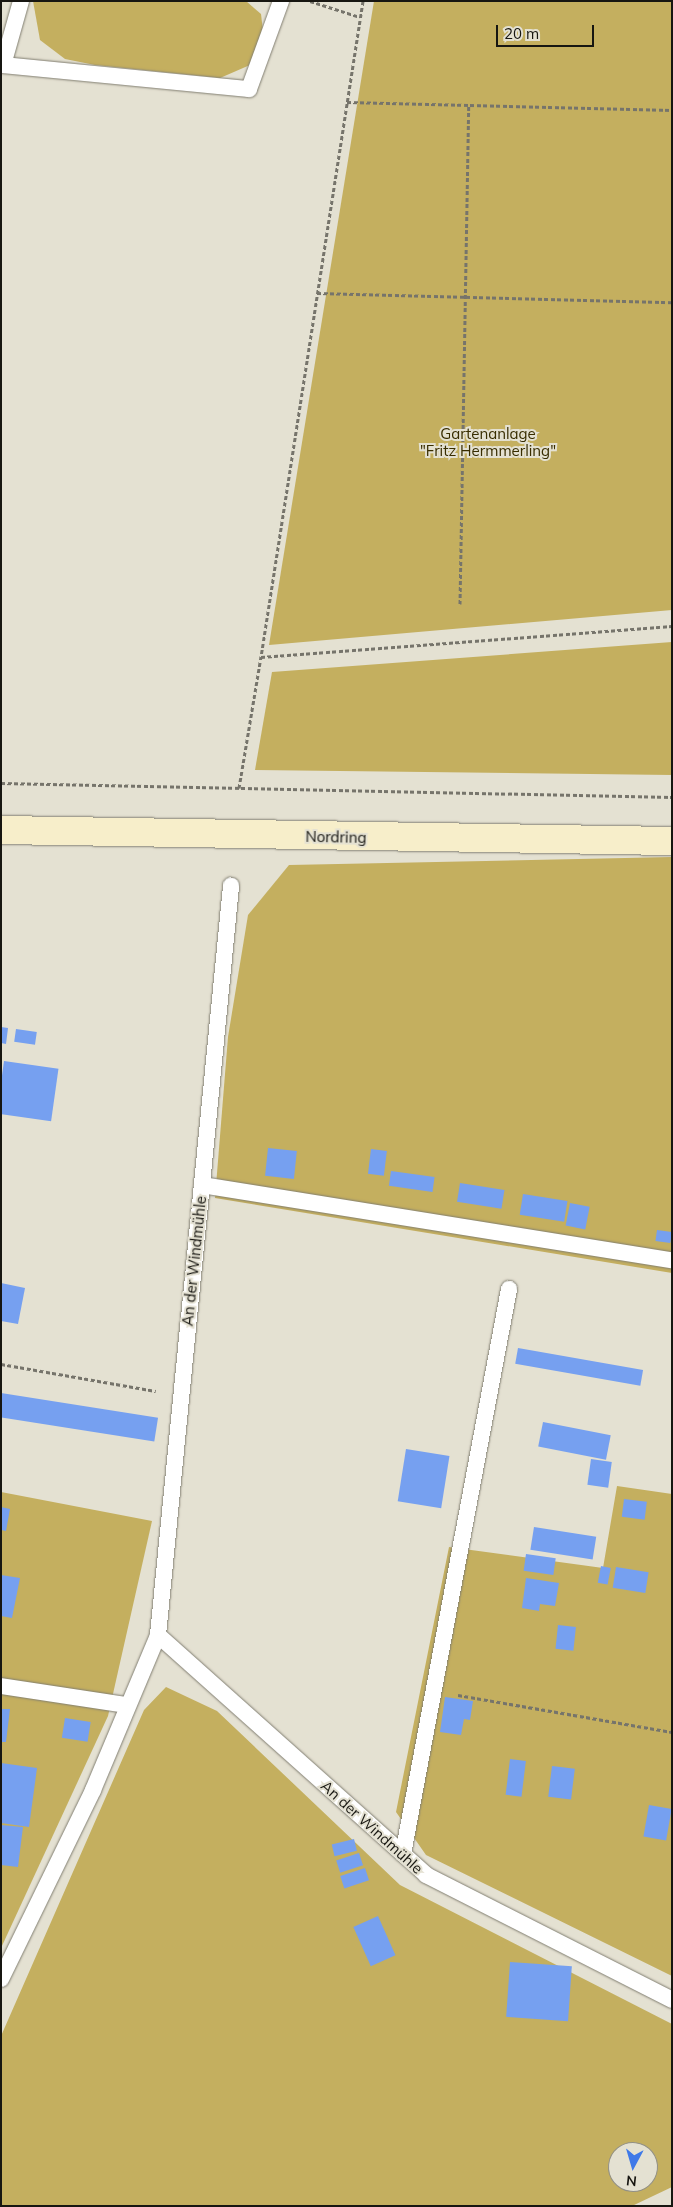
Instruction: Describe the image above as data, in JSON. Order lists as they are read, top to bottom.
{
  "streets": {
    "main road": ["Nordring"],
    "lane": ["An der Windmühle"]
  },
  "parks": ["Gartenanlage \"Fritz Hermmerling\""],
  "scale_bar": "20 m",
  "north": "bottom"
}
